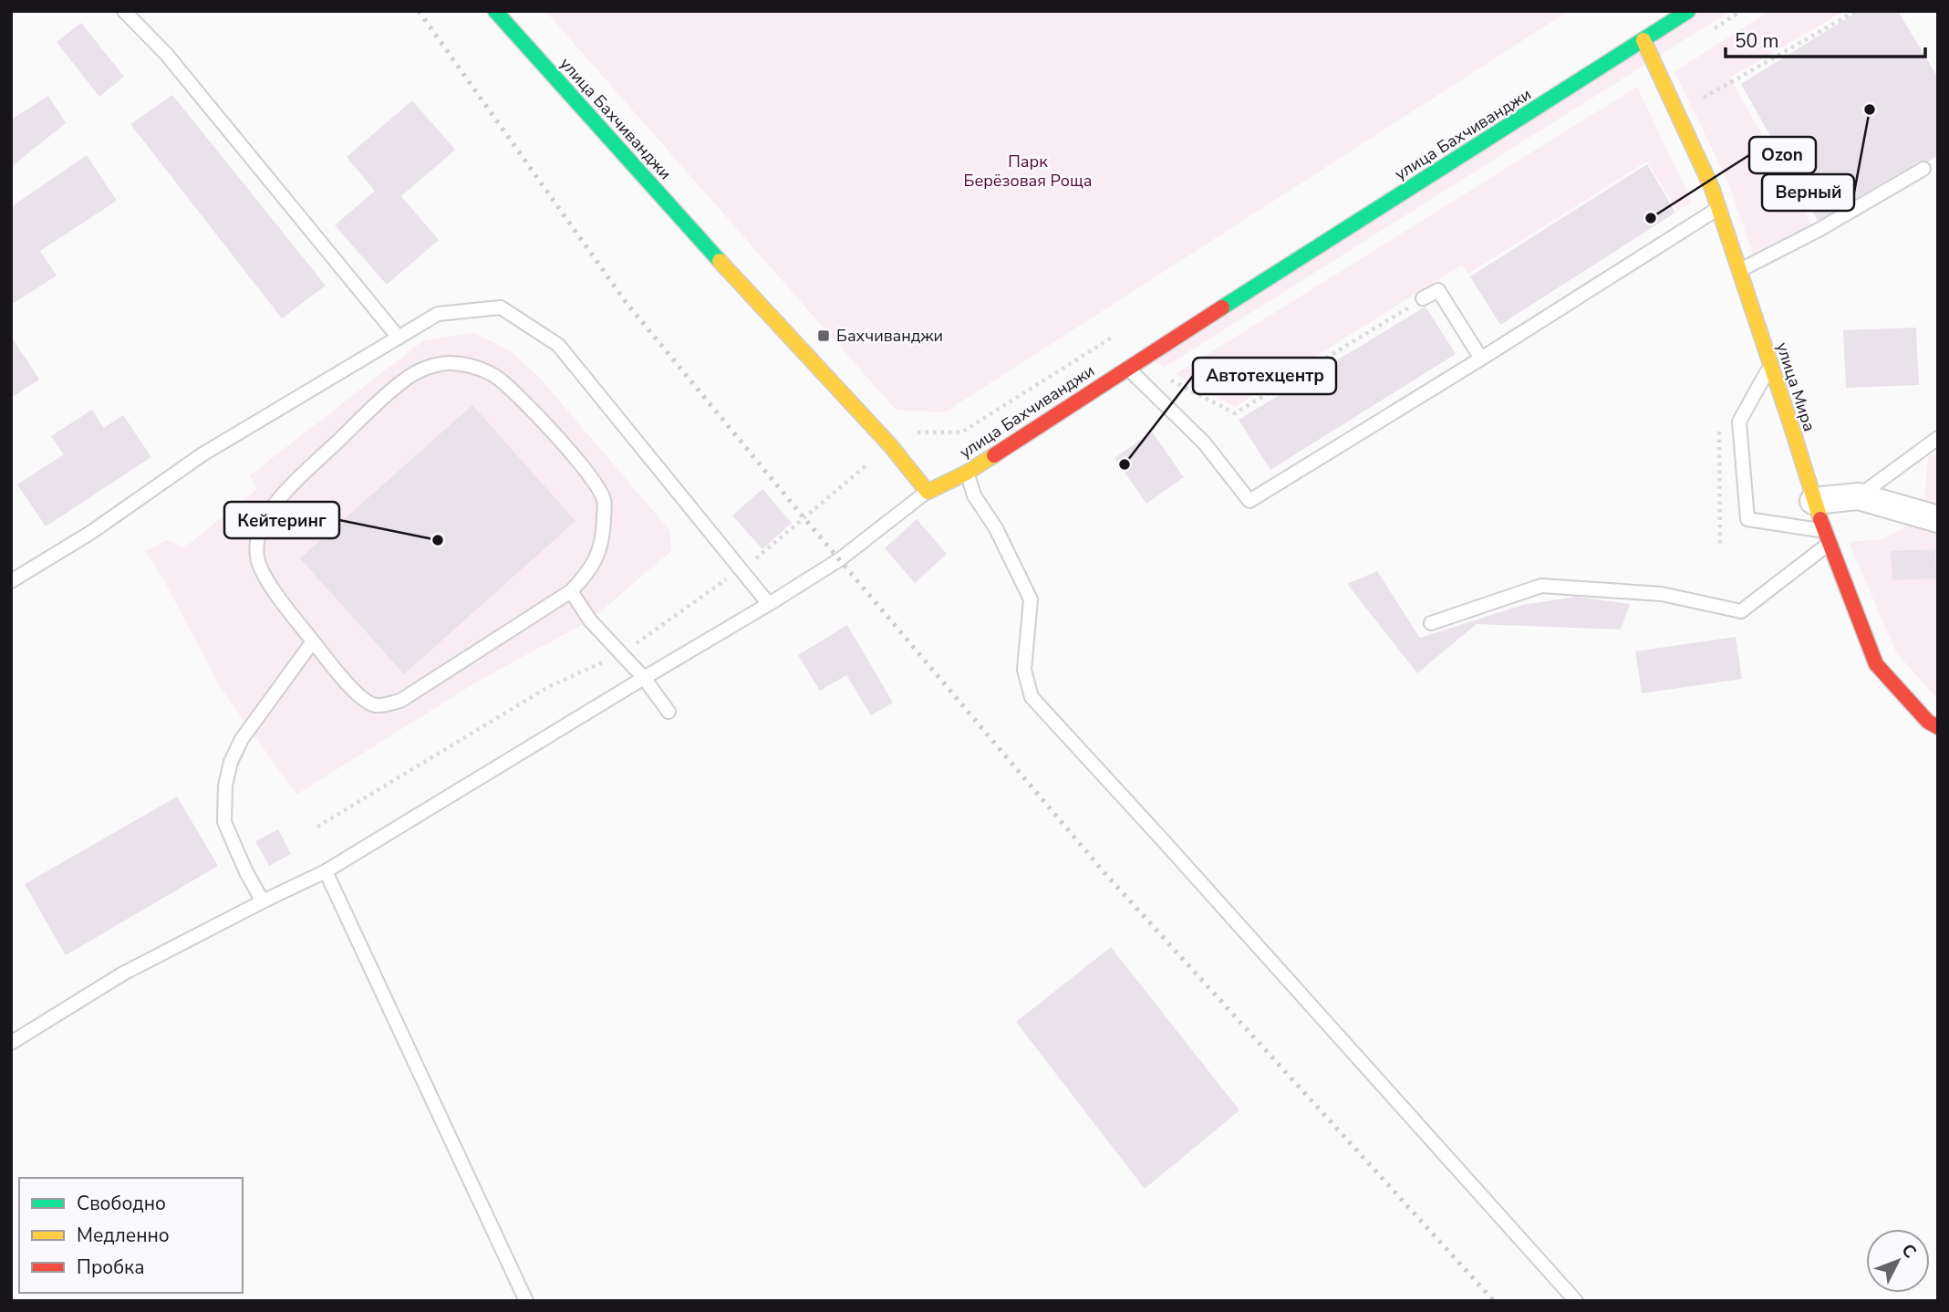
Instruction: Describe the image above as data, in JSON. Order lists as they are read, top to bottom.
{
  "streets": {
    "main road": ["улица Бахчиванджи", "улица Мира"]
  },
  "crossings": [
    ["улица Бахчиванджи", "улица Мира"]
  ],
  "parks": ["Парк Берёзовая Роща"],
  "places": {
    "other": [
      "Верный",
      "Ozon",
      "Автотехцентр",
      "Кейтеринг"
    ],
    "transit": ["Бахчиванджи"]
  },
  "legend": ["Свободно", "Медленно", "Пробка"],
  "scale_bar": "50 m",
  "north": "top right"
}
